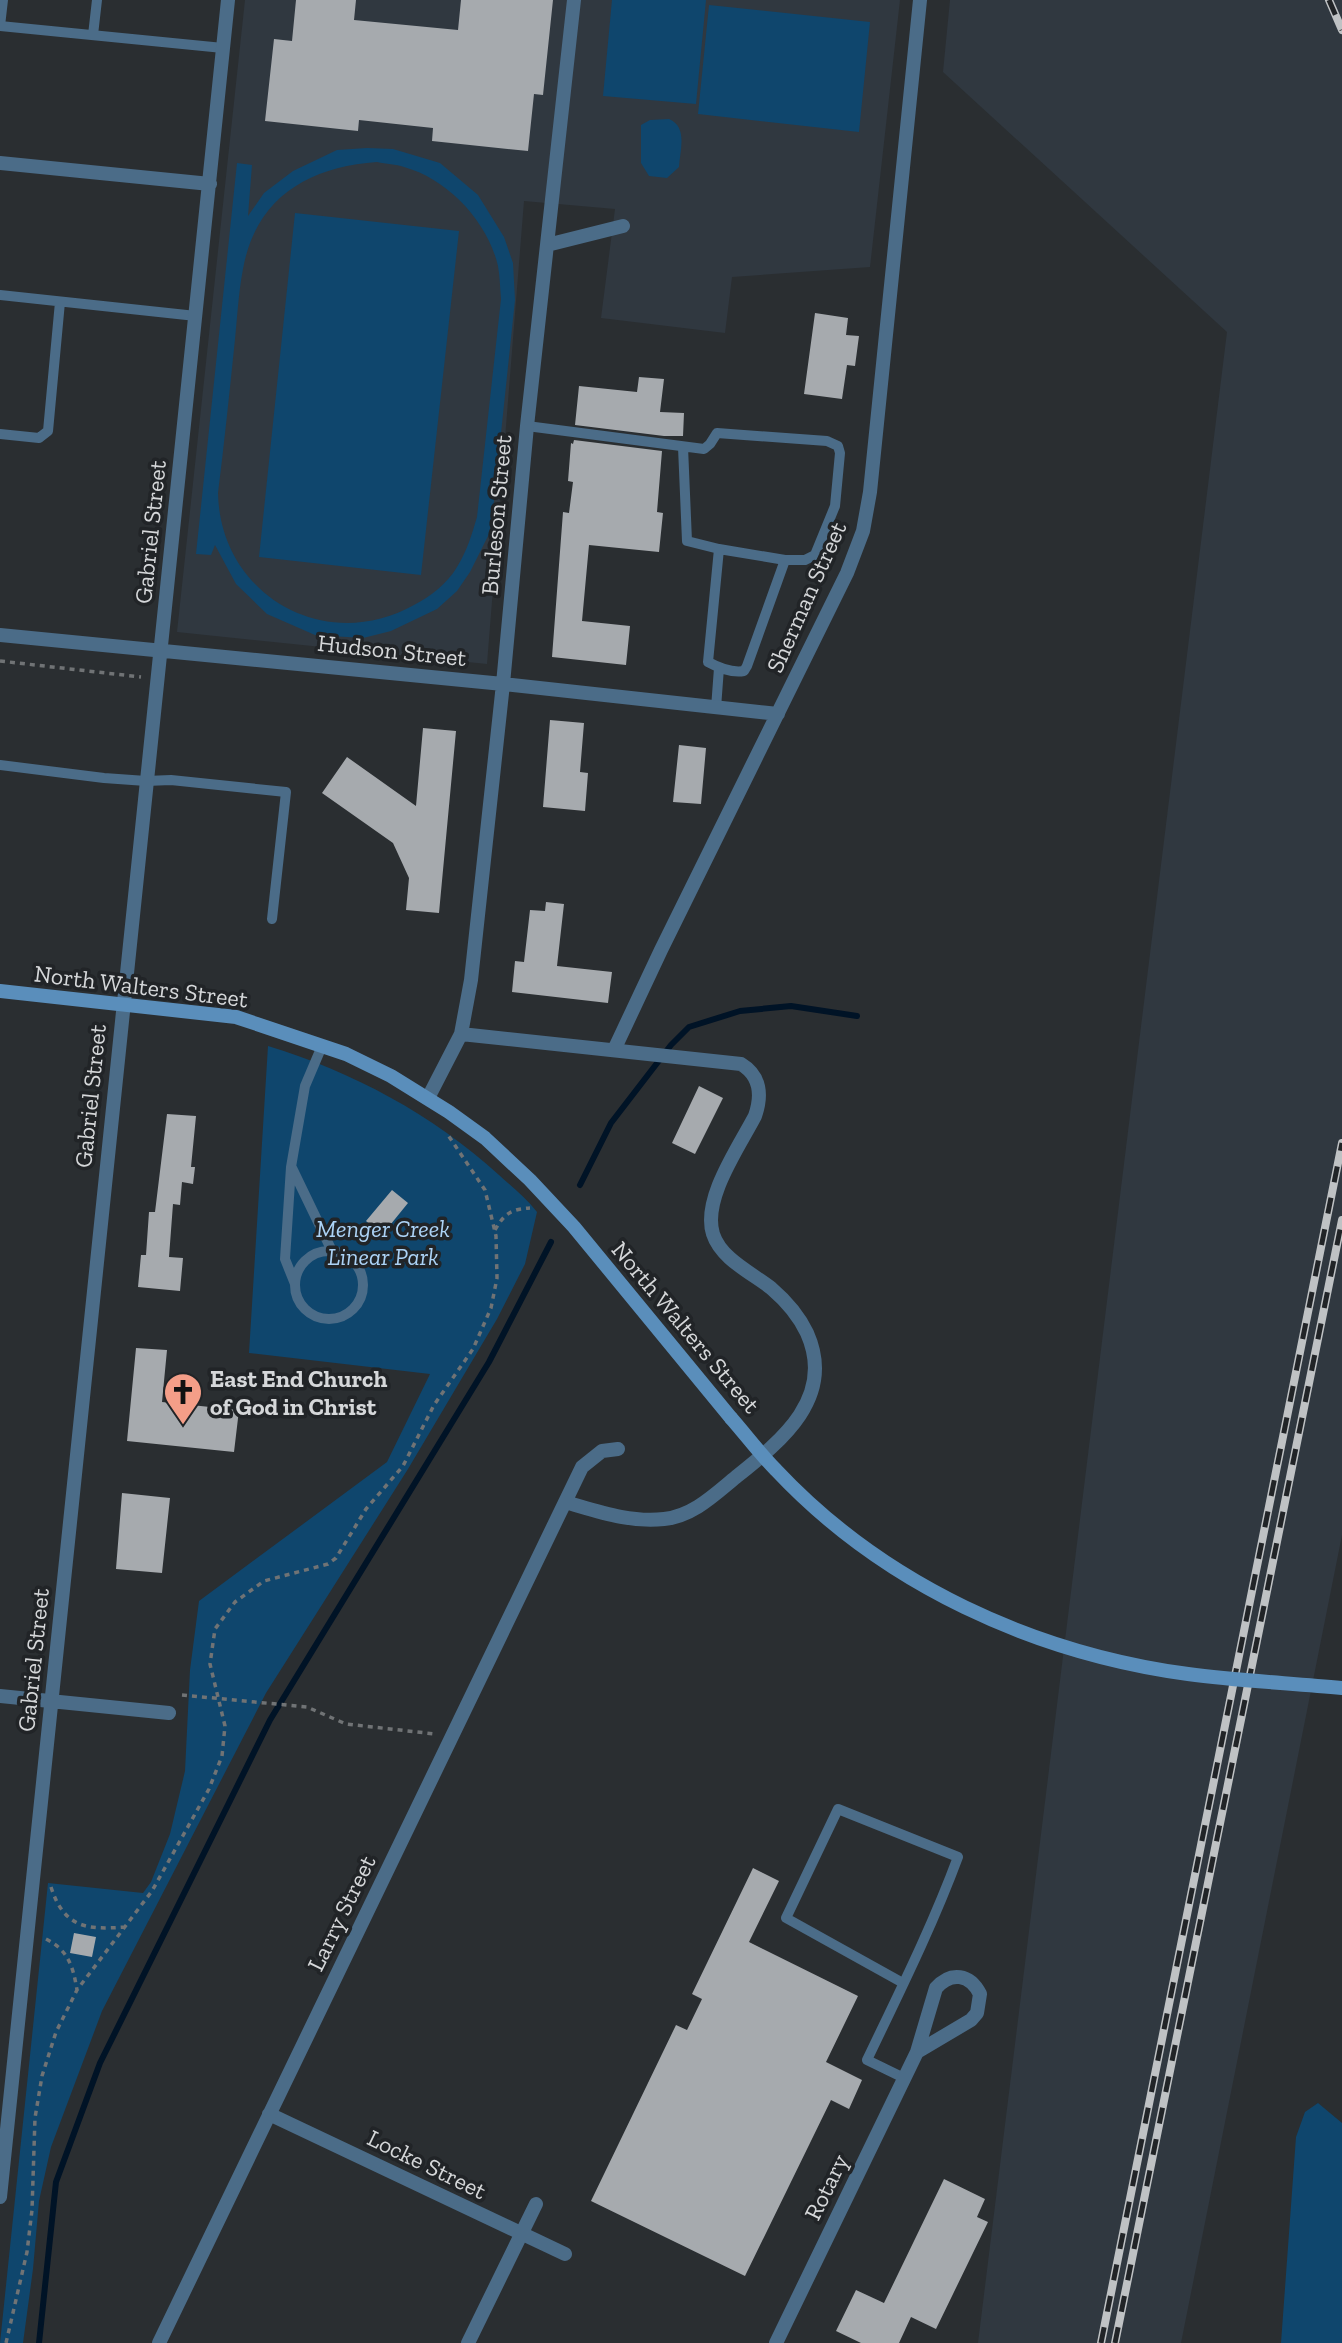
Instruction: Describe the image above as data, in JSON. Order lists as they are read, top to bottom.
{
  "streets": {
    "main road": ["North Walters Street"],
    "street": [
      "Burleson Street",
      "Gabriel Street",
      "Sherman Street",
      "Hudson Street",
      "Larry Street",
      "Locke Street",
      "Rotary"
    ]
  },
  "crossings": [
    ["Burleson Street", "Hudson Street"],
    ["Burleson Street", "North Walters Street"],
    ["Gabriel Street", "Hudson Street"],
    ["Gabriel Street", "North Walters Street"],
    ["Sherman Street", "Hudson Street"],
    ["Larry Street", "Locke Street"]
  ],
  "parks": ["Menger Creek Linear Park"],
  "places": {
    "church": ["East End Church of God in Christ"]
  }
}
